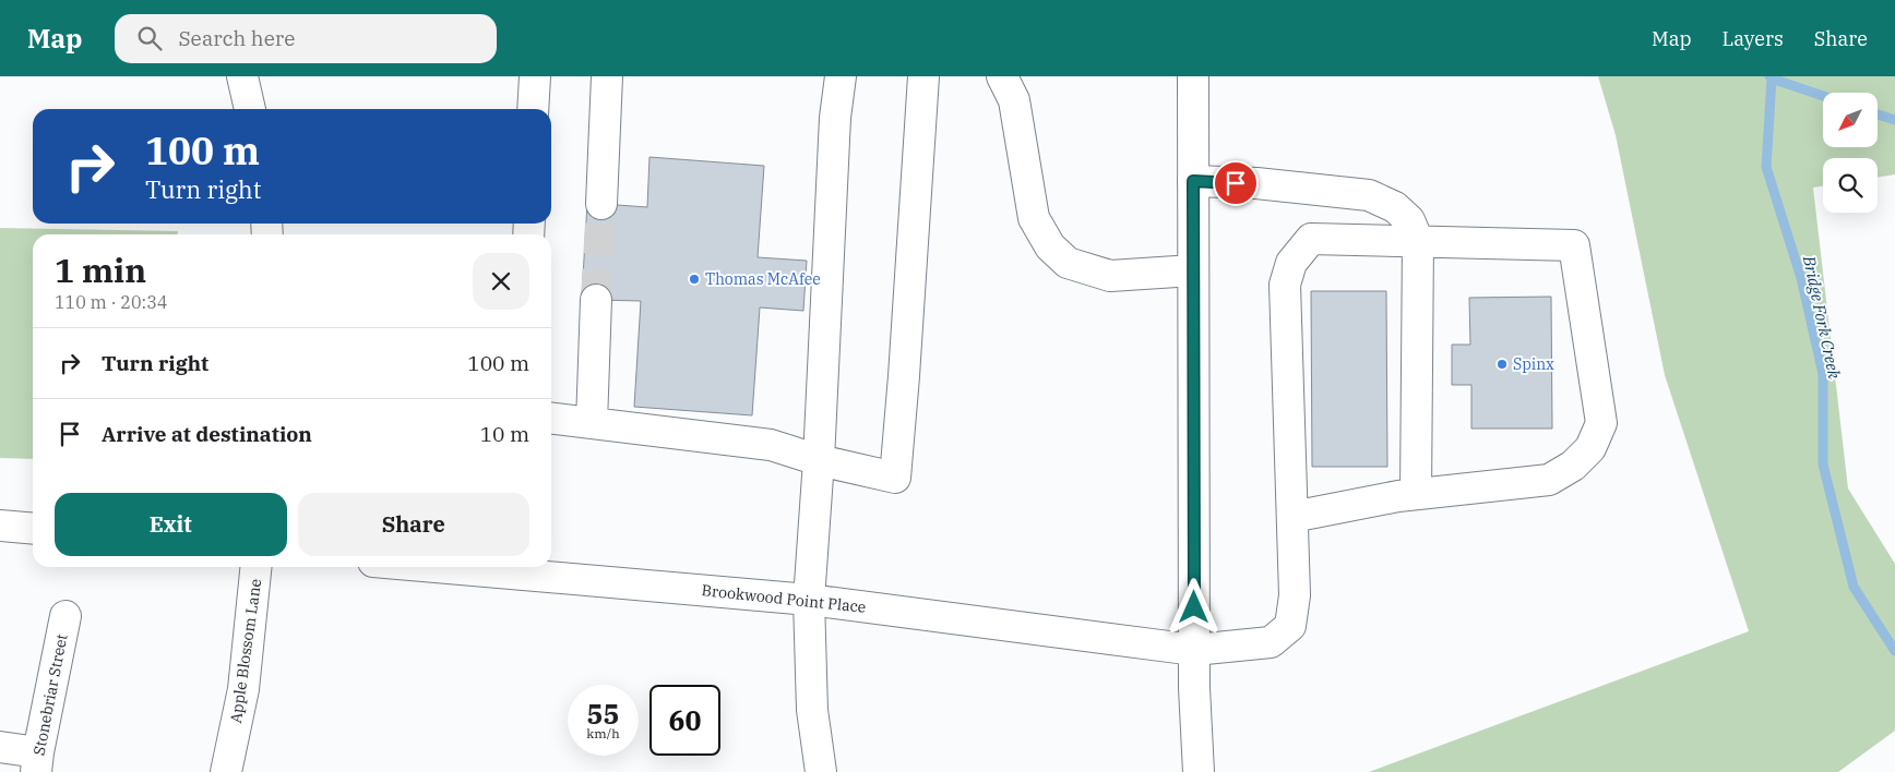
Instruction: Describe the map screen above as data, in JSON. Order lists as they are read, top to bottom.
{
  "streets": {
    "street": ["Brookwood Point Place", "Apple Blossom Lane", "Stonebriar Street"]
  },
  "water": ["Bridge Fork Creek"],
  "places": ["Thomas McAfee", "Spinx"],
  "north": "bottom left",
  "page": {
    "header": "Map",
    "search": "Search here",
    "nav": ["Map", "Layers", "Share"],
    "turn": ["100 m", "Turn right"],
    "heading": ["1 min", "110 m · 20:34"],
    "list": [
      {
        "name": "Turn right",
        "value": "100 m"
      },
      {
        "name": "Arrive at destination",
        "value": "10 m"
      }
    ],
    "buttons": ["Exit", "Share"],
    "speed": "55 km/h",
    "limit": "60"
  }
}
